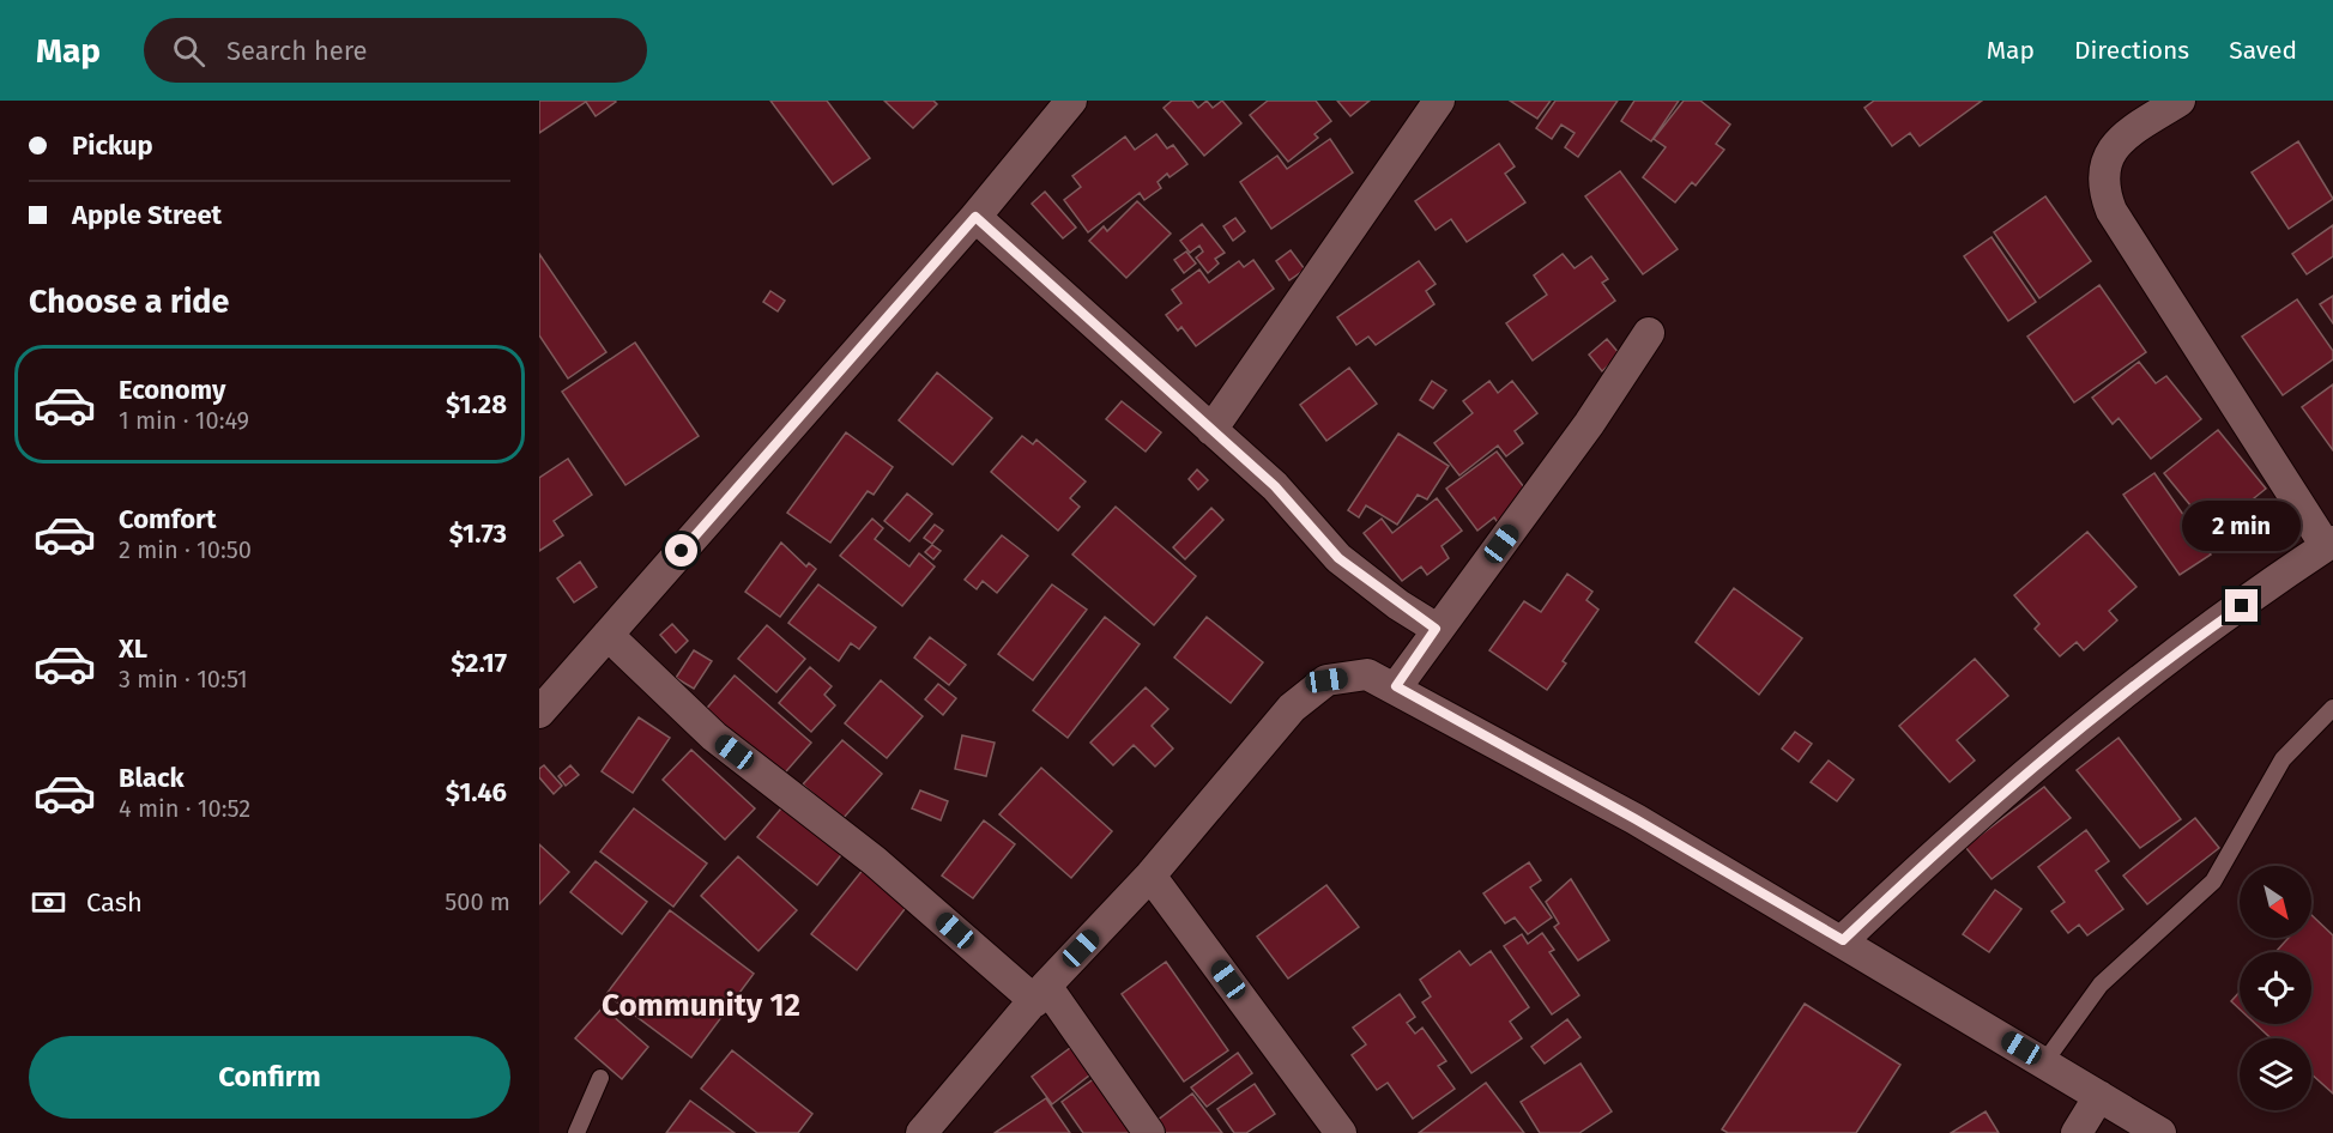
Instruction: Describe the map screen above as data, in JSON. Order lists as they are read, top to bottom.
{
  "districts": ["Community 12"],
  "north": "bottom right",
  "page": {
    "header": "Map",
    "search": "Search here",
    "nav": ["Map", "Directions", "Saved"],
    "banner": ["Pickup", "Apple Street"],
    "heading": "Choose a ride",
    "list": [
      {
        "name": "Economy",
        "note": "1 min · 10:49",
        "value": "$1.28"
      },
      {
        "name": "Comfort",
        "note": "2 min · 10:50",
        "value": "$1.73"
      },
      {
        "name": "XL",
        "note": "3 min · 10:51",
        "value": "$2.17"
      },
      {
        "name": "Black",
        "note": "4 min · 10:52",
        "value": "$1.46"
      }
    ],
    "bubble": "2 min",
    "pay": ["Cash", "500 m"],
    "buttons": "Confirm"
  }
}
